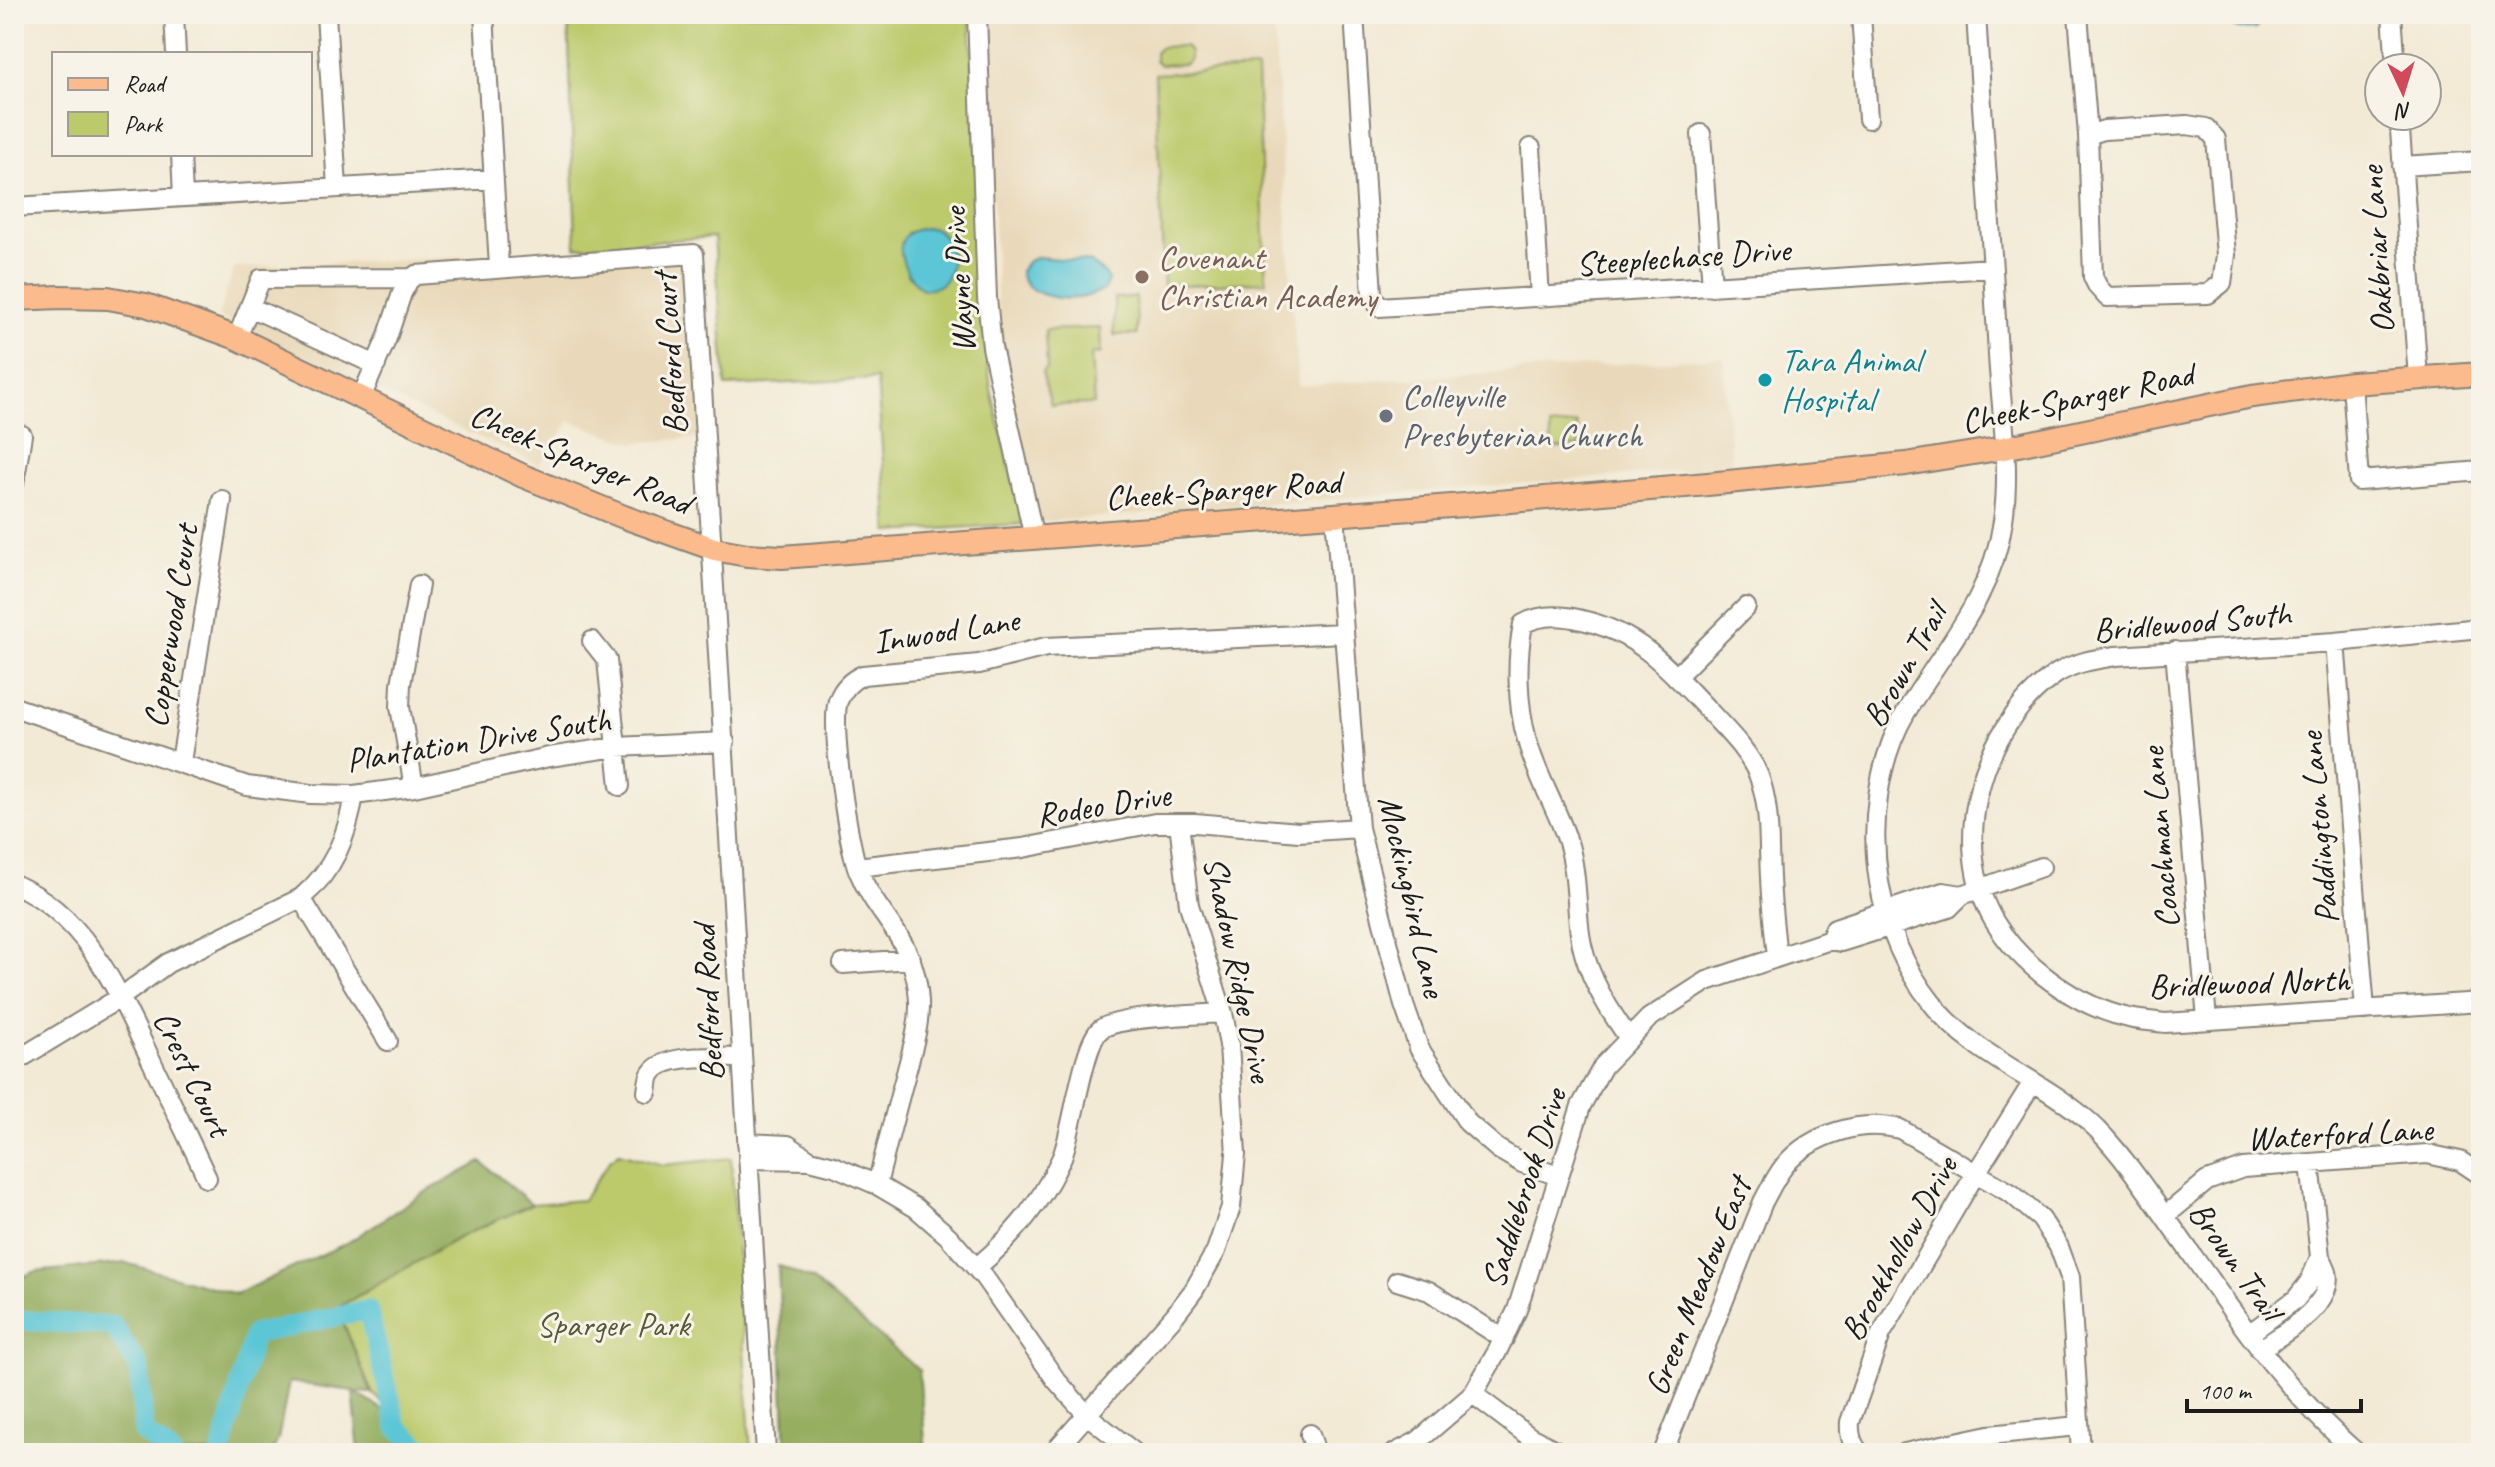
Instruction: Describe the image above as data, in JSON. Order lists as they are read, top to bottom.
{
  "streets": {
    "main road": ["Cheek-Sparger Road"],
    "street": [
      "Oakbriar Lane",
      "Steeplechase Drive",
      "Wayne Drive",
      "Bedford Court",
      "Bridlewood South",
      "Copperwood Court",
      "Inwood Lane",
      "Brown Trail",
      "Plantation Drive South",
      "Rodeo Drive",
      "Paddington Lane",
      "Coachman Lane",
      "Mockingbird Lane",
      "Shadow Ridge Drive",
      "Bridlewood North",
      "Bedford Road",
      "Crest Court",
      "Waterford Lane",
      "Saddlebrook Drive",
      "Brookhollow Drive",
      "Green Meadow East"
    ]
  },
  "crossings": [
    ["Oakbriar Lane", "Cheek-Sparger Road"],
    ["Steeplechase Drive", "Brown Trail"],
    ["Wayne Drive", "Cheek-Sparger Road"],
    ["Bedford Court", "Cheek-Sparger Road"],
    ["Bedford Court", "Bedford Road"],
    ["Cheek-Sparger Road", "Brown Trail"],
    ["Cheek-Sparger Road", "Mockingbird Lane"],
    ["Cheek-Sparger Road", "Bedford Road"],
    ["Bridlewood South", "Paddington Lane"],
    ["Bridlewood South", "Coachman Lane"],
    ["Bridlewood South", "Bridlewood North"],
    ["Bridlewood South", "Saddlebrook Drive"],
    ["Copperwood Court", "Plantation Drive South"],
    ["Inwood Lane", "Rodeo Drive"],
    ["Inwood Lane", "Mockingbird Lane"],
    ["Brown Trail", "Waterford Lane"],
    ["Brown Trail", "Saddlebrook Drive"],
    ["Brown Trail", "Brookhollow Drive"],
    ["Plantation Drive South", "Bedford Road"],
    ["Rodeo Drive", "Mockingbird Lane"],
    ["Rodeo Drive", "Shadow Ridge Drive"],
    ["Paddington Lane", "Bridlewood North"],
    ["Coachman Lane", "Bridlewood North"],
    ["Mockingbird Lane", "Saddlebrook Drive"],
    ["Bridlewood North", "Saddlebrook Drive"],
    ["Brookhollow Drive", "Green Meadow East"]
  ],
  "parks": ["Sparger Park"],
  "places": ["Covenant Christian Academy", "Tara Animal Hospital", "Colleyville Presbyterian Church"],
  "legend": ["Road", "Park"],
  "scale_bar": "100 m",
  "north": "bottom"
}
